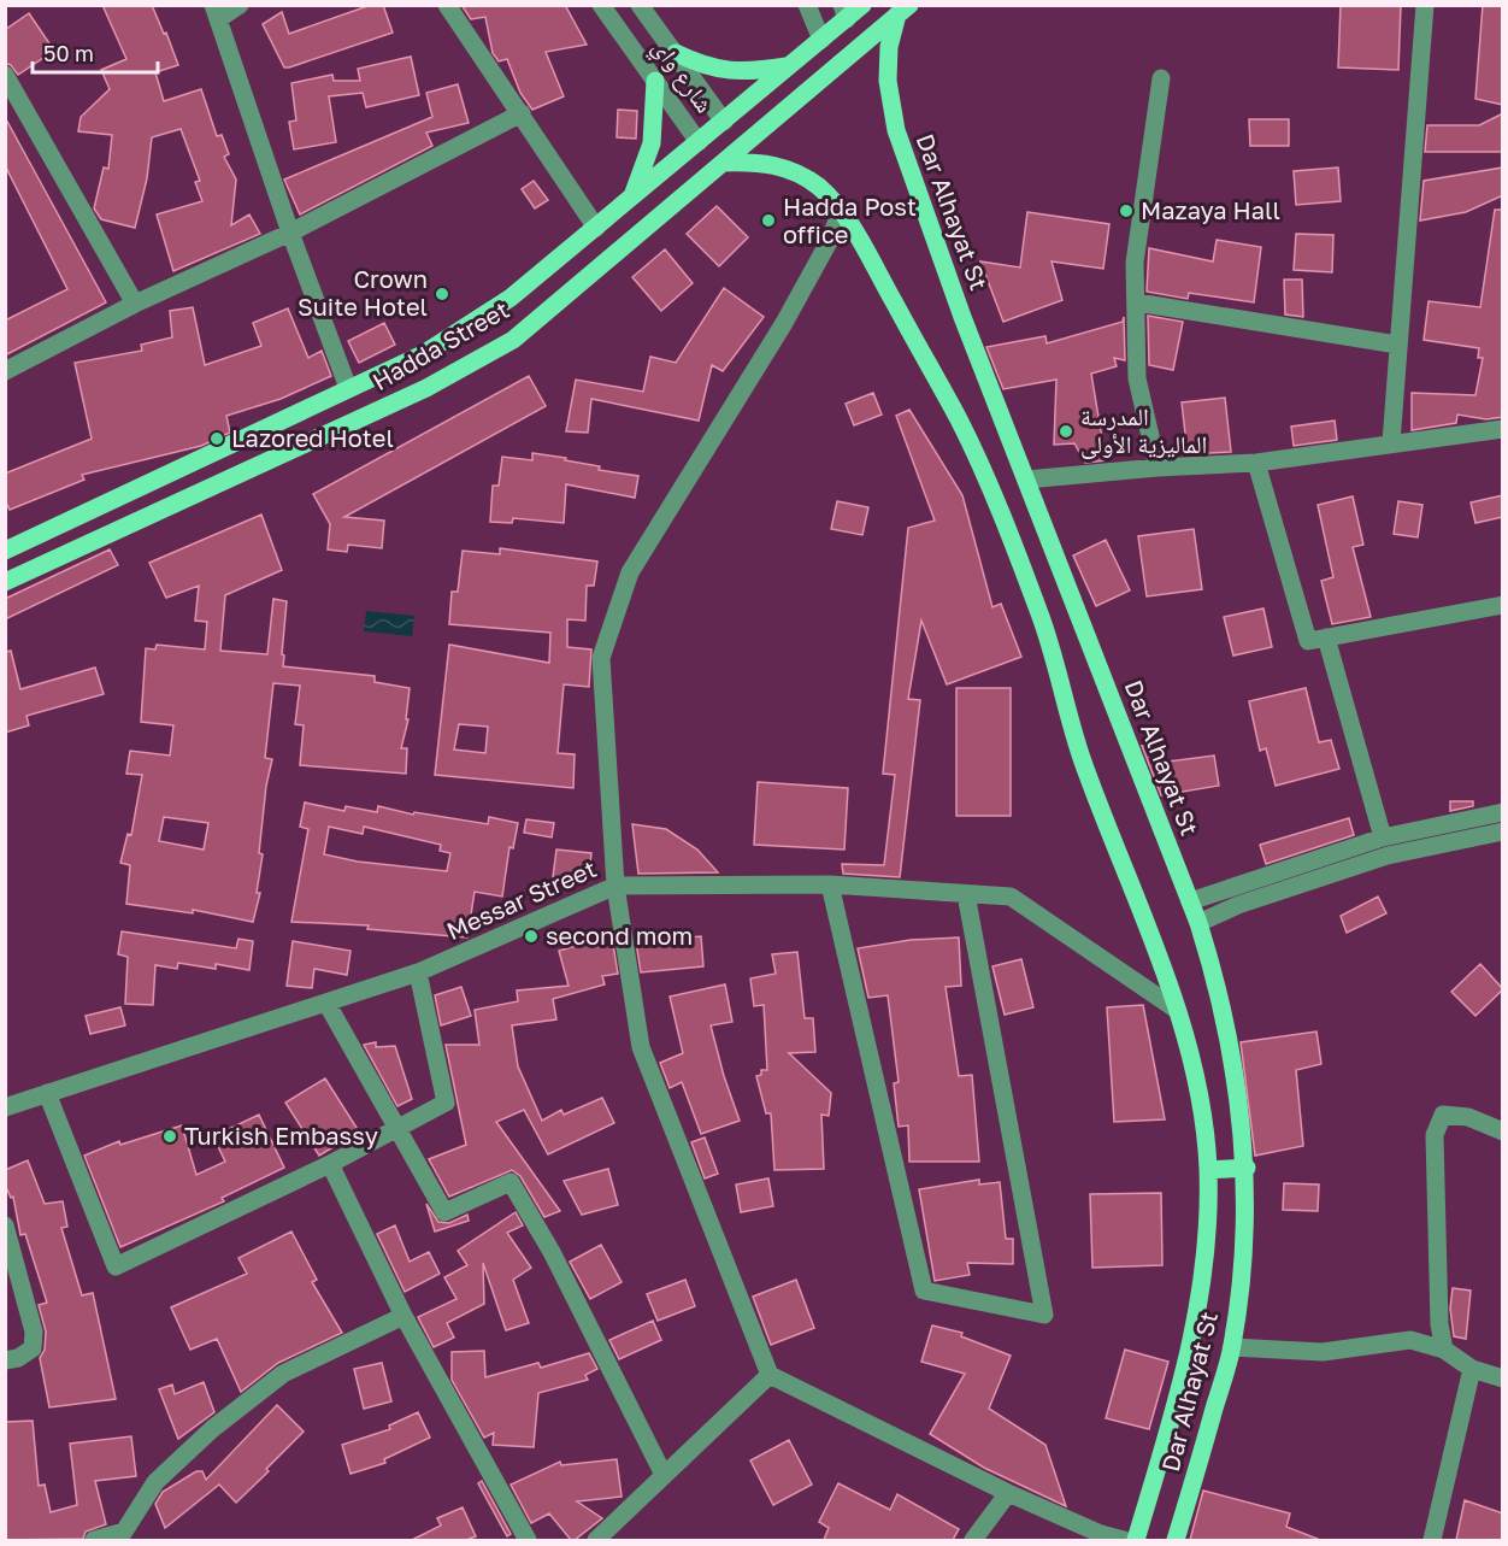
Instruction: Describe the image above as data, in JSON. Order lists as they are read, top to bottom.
{
  "streets": {
    "main road": ["Dar Alhayat St", "Hadda Street"],
    "street": ["شارع واي", "Messar Street"]
  },
  "crossings": [
    ["شارع واي", "Hadda Street"],
    ["Dar Alhayat St", "Hadda Street"],
    ["Dar Alhayat St", "Messar Street"]
  ],
  "places": [
    "Mazaya Hall",
    "Hadda Post office",
    "Crown Suite Hotel",
    "المدرسة الماليزية الأولى",
    "Lazored Hotel",
    "second mom",
    "Turkish Embassy"
  ],
  "scale_bar": "50 m"
}
